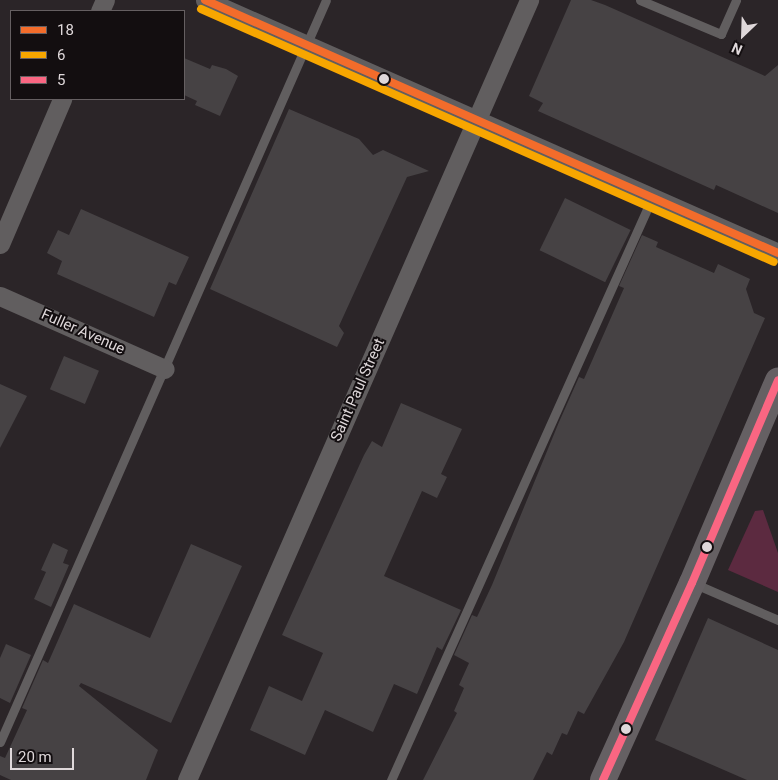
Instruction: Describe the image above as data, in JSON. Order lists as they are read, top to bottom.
{
  "streets": {
    "street": ["Fuller Avenue", "Saint Paul Street"]
  },
  "lines": ["transit line 18", "transit line 6", "transit line 5"],
  "legend": ["18", "6", "5"],
  "scale_bar": "20 m",
  "north": "bottom left"
}
